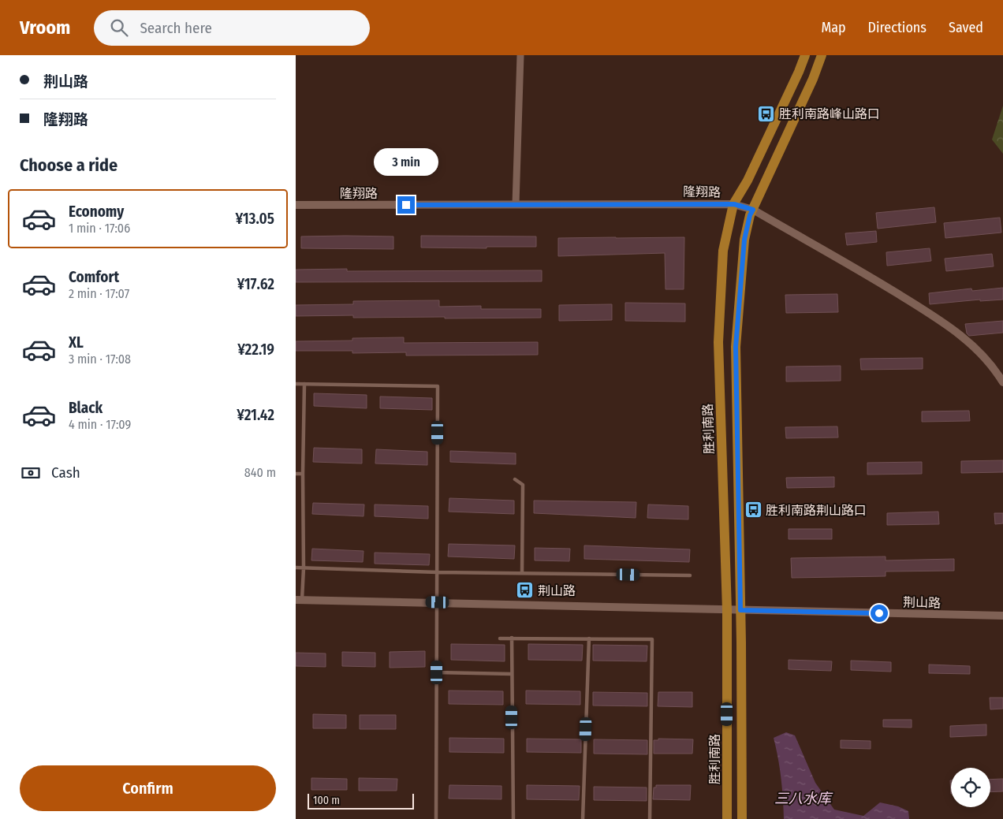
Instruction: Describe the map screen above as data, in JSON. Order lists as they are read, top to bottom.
{
  "streets": {
    "main road": ["胜利南路"],
    "street": ["隆翔路", "荆山路"]
  },
  "crossings": [
    ["隆翔路", "胜利南路"],
    ["胜利南路", "荆山路"]
  ],
  "water": ["三八水库"],
  "places": {
    "bus stop": ["胜利南路峰山路口", "胜利南路荆山路口", "荆山路"]
  },
  "scale_bar": "100 m",
  "page": {
    "header": "Vroom",
    "search": "Search here",
    "nav": ["Map", "Directions", "Saved"],
    "banner": ["荆山路", "隆翔路"],
    "heading": "Choose a ride",
    "bubble": "3 min",
    "list": [
      {
        "name": "Economy",
        "note": "1 min · 17:06",
        "value": "¥13.05"
      },
      {
        "name": "Comfort",
        "note": "2 min · 17:07",
        "value": "¥17.62"
      },
      {
        "name": "XL",
        "note": "3 min · 17:08",
        "value": "¥22.19"
      },
      {
        "name": "Black",
        "note": "4 min · 17:09",
        "value": "¥21.42"
      }
    ],
    "pay": ["Cash", "840 m"],
    "buttons": "Confirm",
    "scale": "100 m"
  }
}
